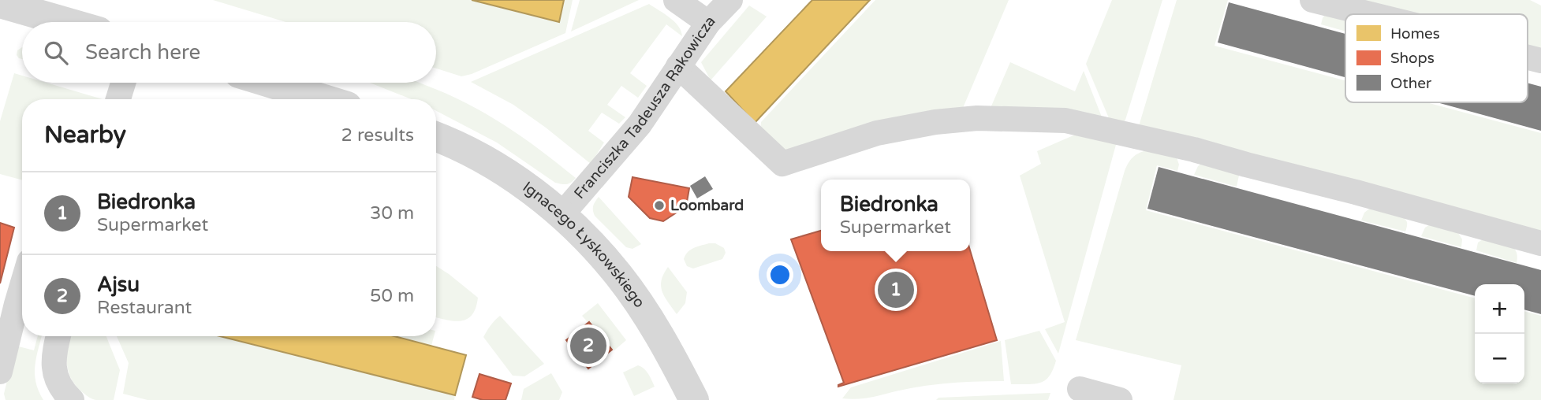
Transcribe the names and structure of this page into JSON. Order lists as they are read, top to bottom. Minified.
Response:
{"streets":{"street":["Franciszka Tadeusza Rakowicza","Ignacego Łyskowskiego"]},"crossings":[["Franciszka Tadeusza Rakowicza","Ignacego Łyskowskiego"]],"places":["Loombard"],"legend":["Homes","Shops","Other"],"page":{"search":"Search here","heading":["Nearby","2 results"],"list":[{"mark":"1","name":"Biedronka","note":"Supermarket","value":"30 m"},{"mark":"2","name":"Ajsu","note":"Restaurant","value":"50 m"}],"popup":["Biedronka","Supermarket"],"pins":["1","2"],"map_buttons":["+","−"]}}
